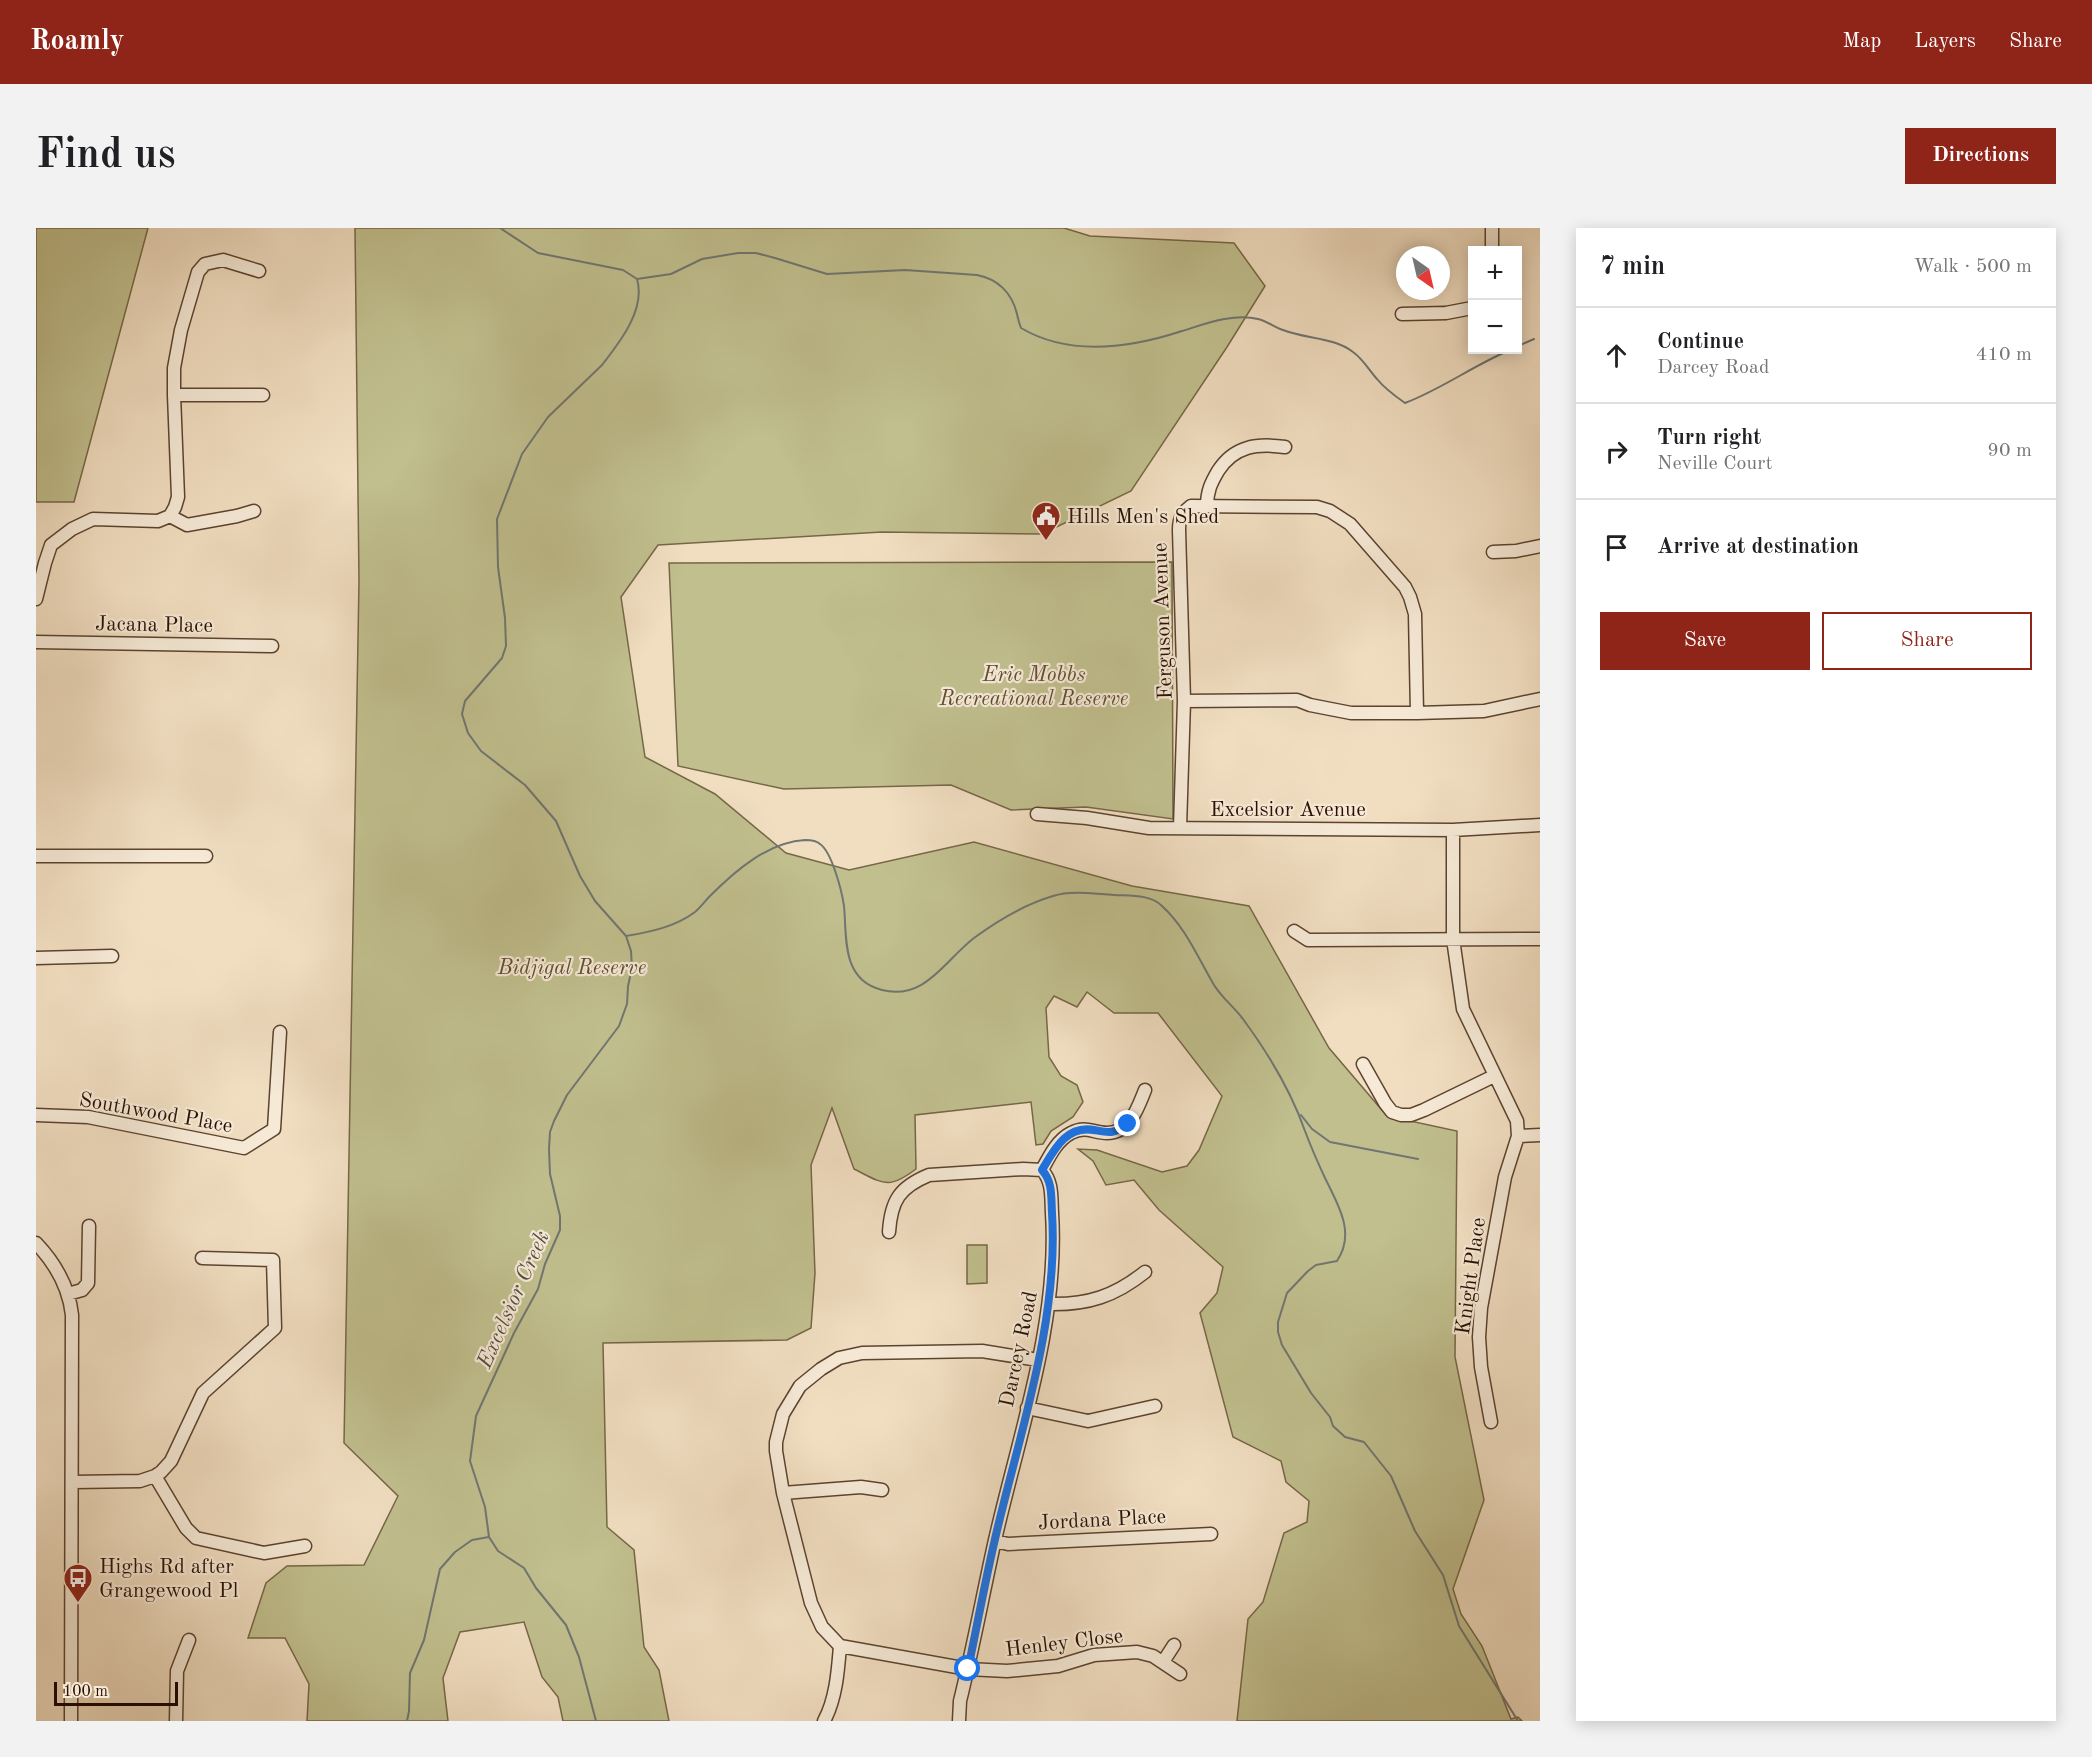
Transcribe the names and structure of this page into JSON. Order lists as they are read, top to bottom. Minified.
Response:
{"streets":{"street":["Ferguson Avenue","Jacana Place","Excelsior Avenue","Southwood Place","Knight Place","Darcey Road","Jordana Place","Henley Close"]},"crossings":[["Ferguson Avenue","Excelsior Avenue"],["Darcey Road","Jordana Place"],["Darcey Road","Henley Close"]],"water":["Excelsior Creek"],"parks":["Eric Mobbs Recreational Reserve","Bidjigal Reserve"],"places":{"public building":["Hills Men's Shed"],"bus stop":["Highs Rd after Grangewood Pl"]},"scale_bar":"100 m","north":"bottom right","page":{"header":"Roamly","nav":["Map","Layers","Share"],"buttons":["Directions",["Save","Share"]],"title":"Find us","heading":["7 min","Walk · 500 m"],"map_buttons":["+","−"],"list":[["Continue","Darcey Road","410 m"],["Turn right","Neville Court","90 m"],"Arrive at destination"],"scale":"100 m"}}
